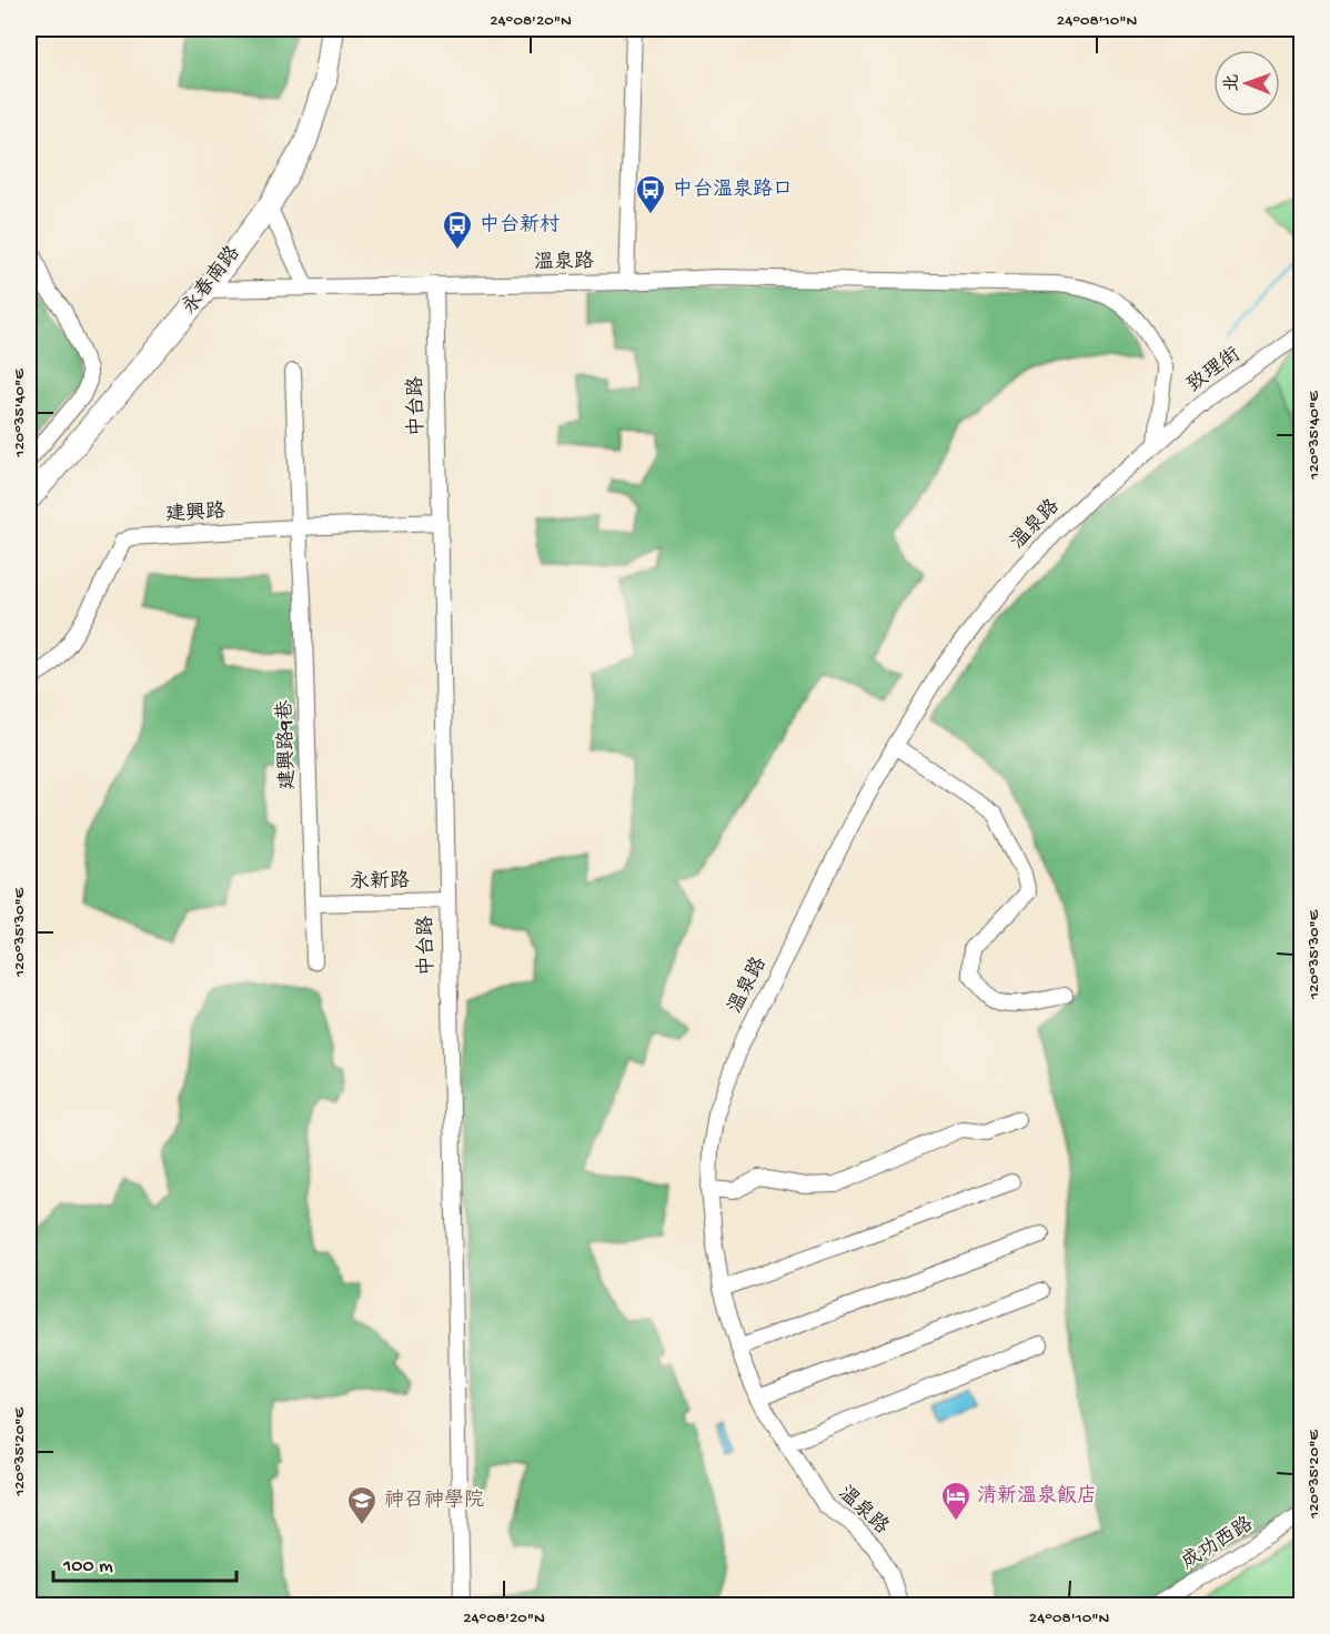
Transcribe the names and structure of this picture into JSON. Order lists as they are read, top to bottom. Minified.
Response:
{"streets":{"street":["溫泉路","永春南路","致理街","中台路","建興路","建興路9巷","永新路","成功西路"]},"crossings":[["溫泉路","永春南路"],["溫泉路","致理街"],["溫泉路","中台路"],["中台路","建興路"],["中台路","永新路"],["建興路","建興路9巷"],["建興路9巷","永新路"]],"places":{"bus stop":["中台溫泉路口","中台新村"],"hotel":["清新溫泉飯店"],"school or university":["神召神學院"]},"scale_bar":"100 m","north":"left","coordinates":["24°08'20\"N","24°08'10\"N","120°35'40\"E","120°35'30\"E","120°35'20\"E"]}
